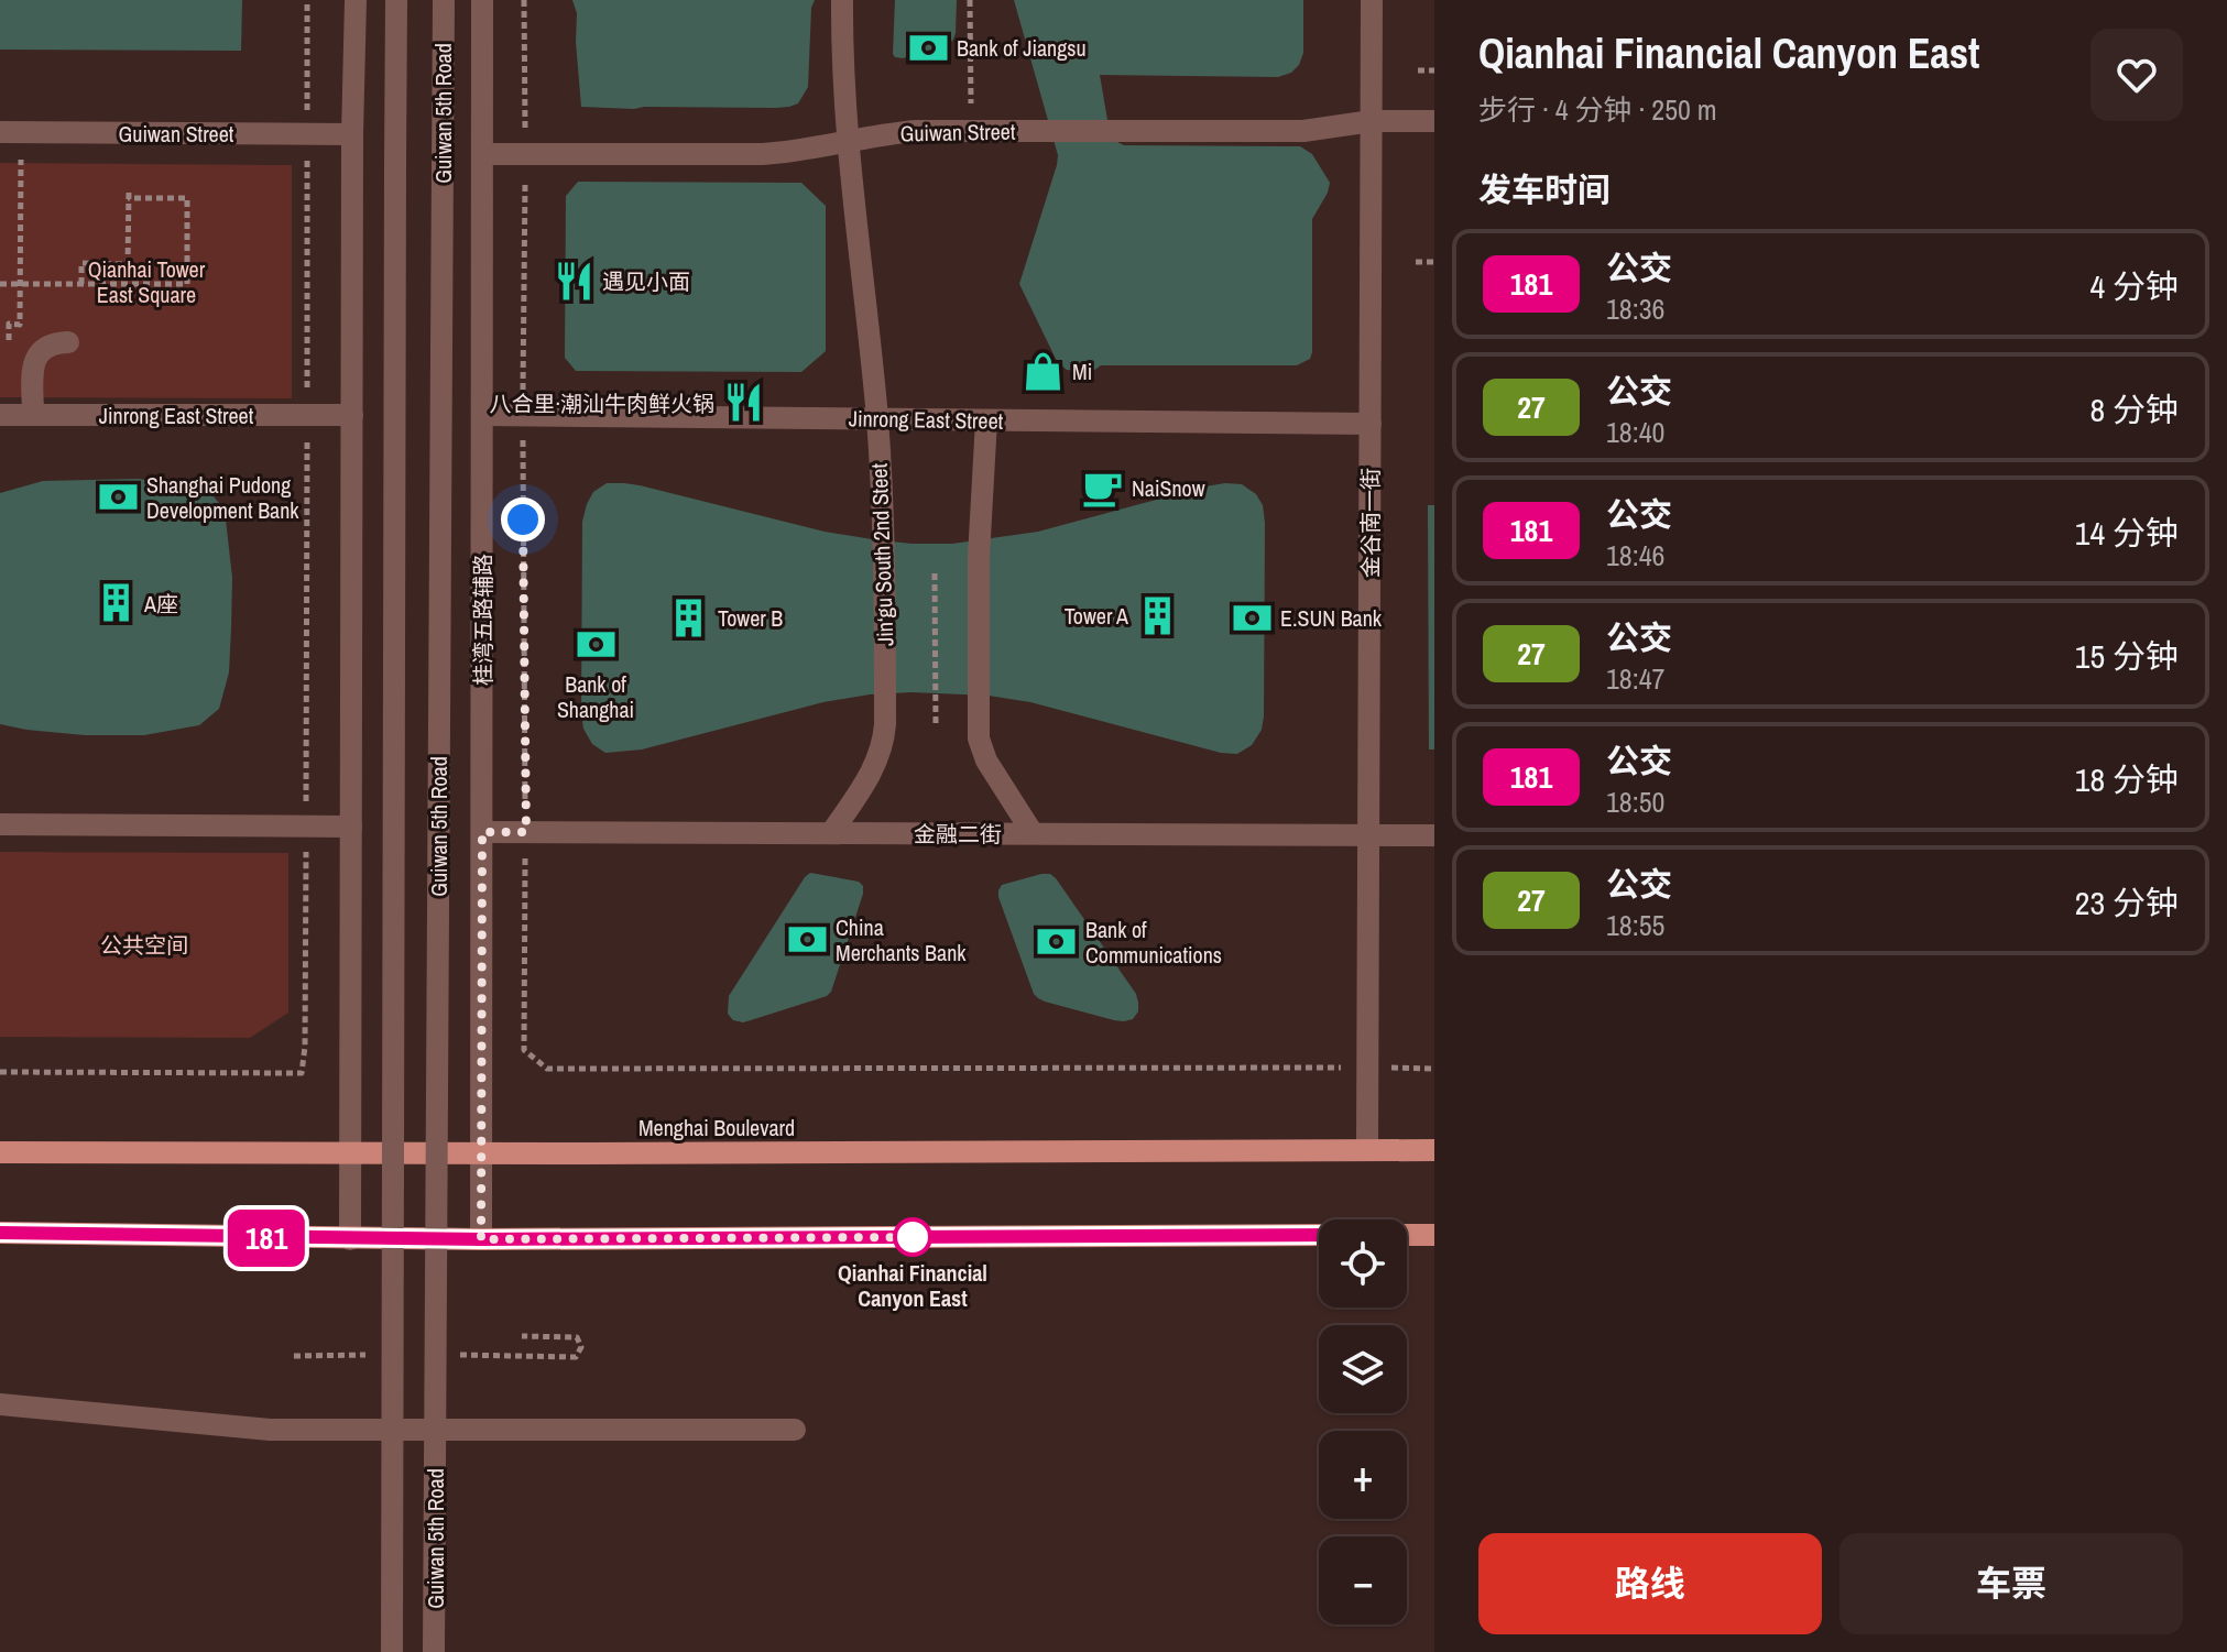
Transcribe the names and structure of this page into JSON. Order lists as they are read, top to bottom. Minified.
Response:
{"streets":{"main road":["Menghai Boulevard"],"street":["Guiwan 5th Road","Guiwan Street","Jinrong East Street","金谷南一街","Jin‘gu South 2nd Steet","桂湾五路辅路","金融二街"]},"crossings":[["Guiwan Street","金谷南一街"],["Guiwan Street","Jin‘gu South 2nd Steet"],["Guiwan Street","桂湾五路辅路"],["Jinrong East Street","金谷南一街"],["Jinrong East Street","Jin‘gu South 2nd Steet"],["Jinrong East Street","桂湾五路辅路"],["金谷南一街","金融二街"],["金谷南一街","Menghai Boulevard"],["Jin‘gu South 2nd Steet","金融二街"],["桂湾五路辅路","金融二街"],["桂湾五路辅路","Menghai Boulevard"]],"parks":["Qianhai Tower East Square","公共空间"],"places":{"bank":["Bank of Jiangsu","Shanghai Pudong Development Bank","E.SUN Bank","Bank of Shanghai","China Merchants Bank","Bank of Communications"],"restaurant":["遇见小面","八合里·潮汕牛肉鲜火锅"],"shop":["Mi"],"cafe":["NaiSnow"],"building":["A座","Tower A","Tower B"],"other":["Qianhai Financial Canyon East"]},"lines":["bus line 181"],"page":{"on_map":"181","heading":[["Qianhai Financial Canyon East","步行 · 4 分钟 · 250 m"],"发车时间"],"list":[{"mark":"181","name":"公交","note":"18:36","value":"4 分钟"},{"mark":"27","name":"公交","note":"18:40","value":"8 分钟"},{"mark":"181","name":"公交","note":"18:46","value":"14 分钟"},{"mark":"27","name":"公交","note":"18:47","value":"15 分钟"},{"mark":"181","name":"公交","note":"18:50","value":"18 分钟"},{"mark":"27","name":"公交","note":"18:55","value":"23 分钟"}],"map_buttons":["+","−"],"buttons":["路线","车票"]}}
